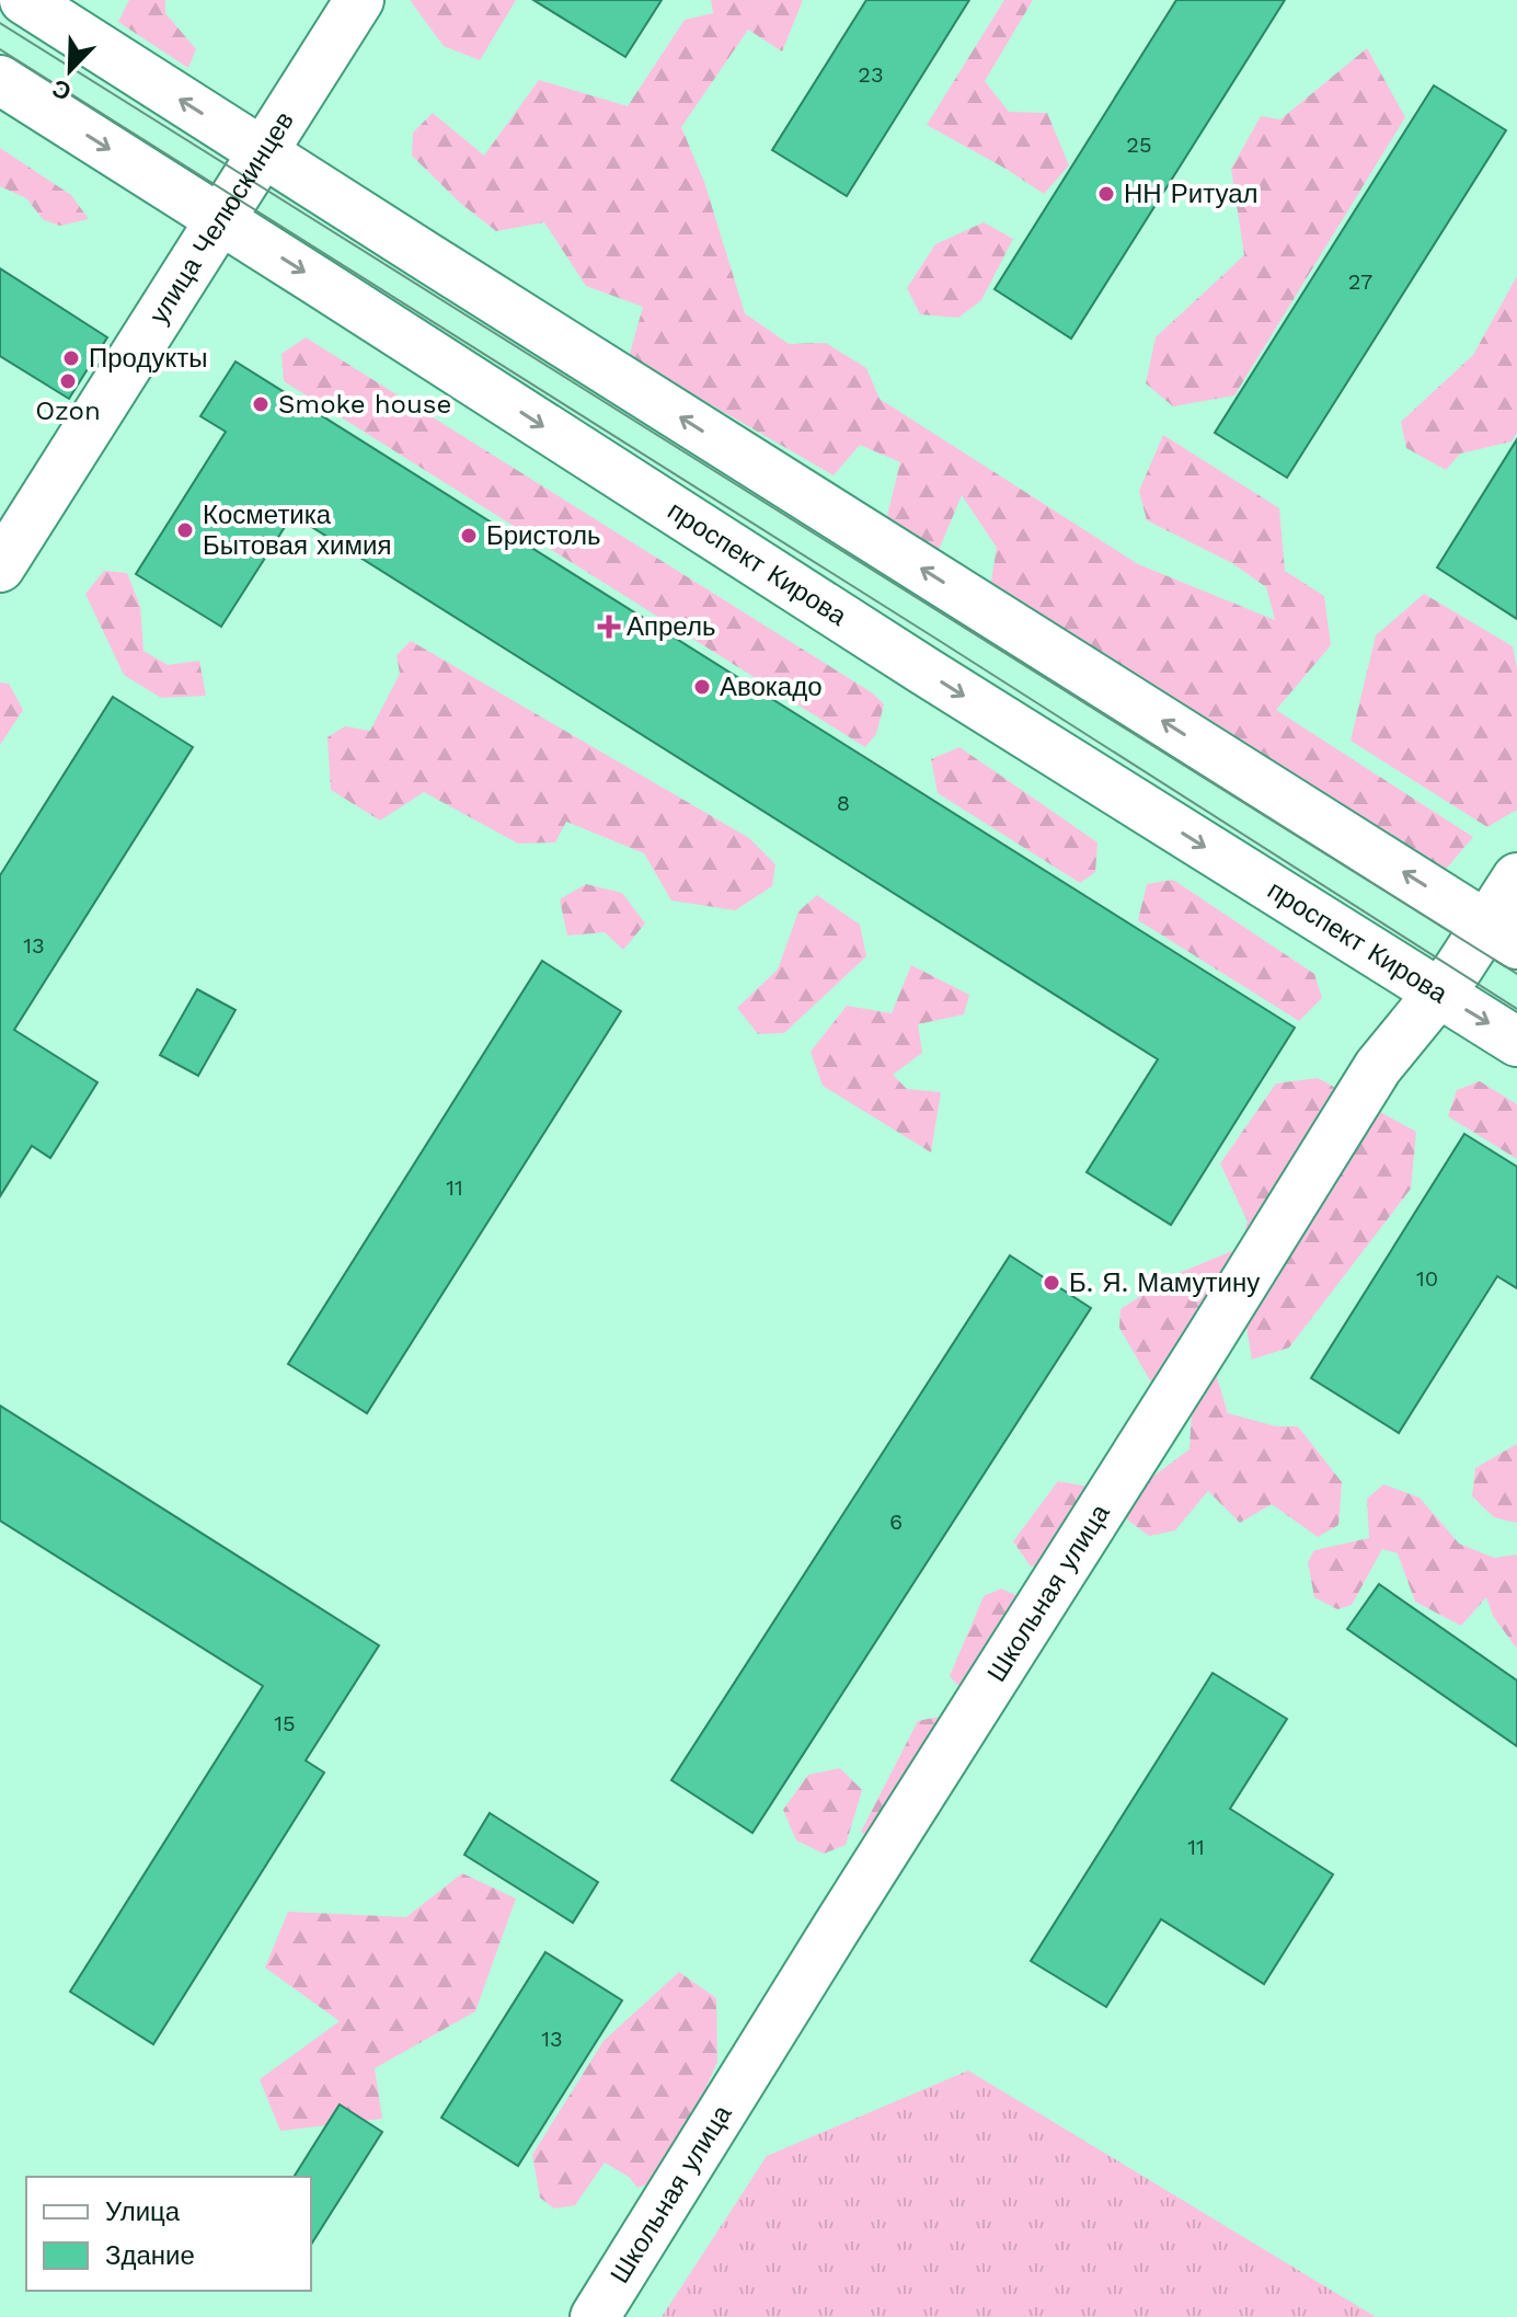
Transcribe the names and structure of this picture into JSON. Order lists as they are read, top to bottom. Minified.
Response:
{"streets":{"street":["улица Челюскинцев","проспект Кирова","Школьная улица"]},"crossings":[["улица Челюскинцев","проспект Кирова"],["проспект Кирова","Школьная улица"]],"places":{"other":["НН Ритуал","Продукты","Ozon","Smoke house","Косметика Бытовая химия","Бристоль","Авокадо","Б. Я. Мамутину"],"health":["Апрель"]},"house_numbers":["23","25","27","8","13","11","10","6","15","11","13"],"legend":["Улица","Здание"],"north":"bottom left"}
